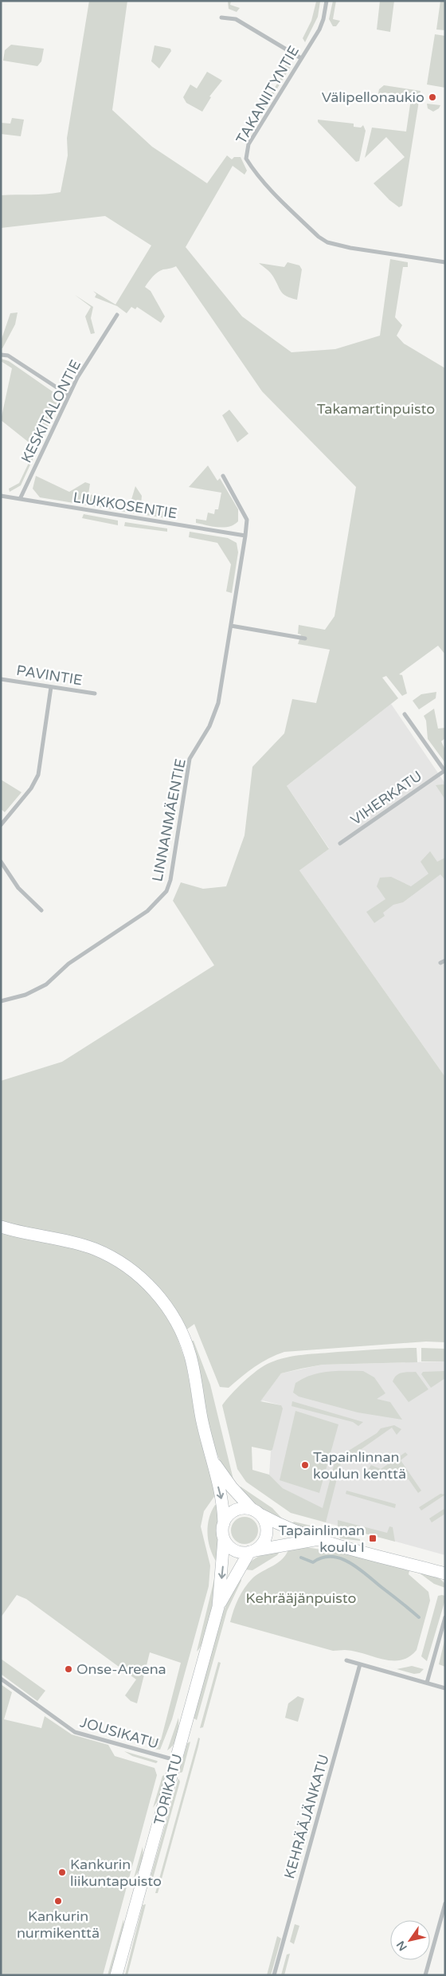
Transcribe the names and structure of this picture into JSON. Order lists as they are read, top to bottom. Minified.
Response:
{"streets":{"street":["TAKANIITYNTIE","KESKITALONTIE","LIUKKOSENTIE","PAVINTIE","VIHERKATU","LINNANMÄENTIE","JOUSIKATU","TORIKATU","KEHRÄÄJÄNKATU"]},"crossings":[["KESKITALONTIE","LIUKKOSENTIE"],["LIUKKOSENTIE","LINNANMÄENTIE"],["JOUSIKATU","TORIKATU"]],"parks":["Takamartinpuisto","Kehrääjänpuisto"],"places":{"other":["Välipellonaukio","Tapainlinnan koulun kenttä","Onse-Areena","Kankurin liikuntapuisto","Kankurin nurmikenttä"],"transit":["Tapainlinnan koulu I"]},"north":"bottom left"}
